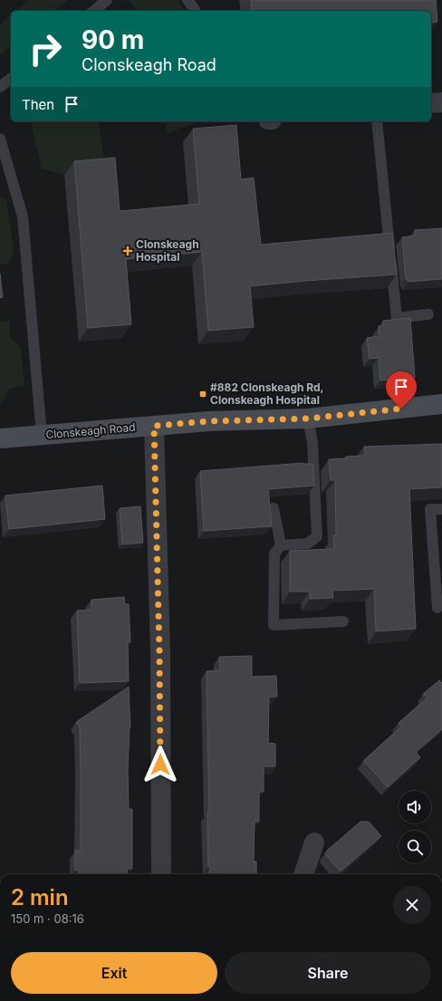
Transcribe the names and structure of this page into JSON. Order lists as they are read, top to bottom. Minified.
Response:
{"streets":{"main road":["Clonskeagh Road"]},"places":{"health":["Clonskeagh Hospital"],"transit":["#882 Clonskeagh Rd, Clonskeagh Hospital"]},"page":{"turn":["90 m","Clonskeagh Road"],"then":"Then","heading":["2 min","150 m · 08:16"],"buttons":["Exit","Share"]}}
